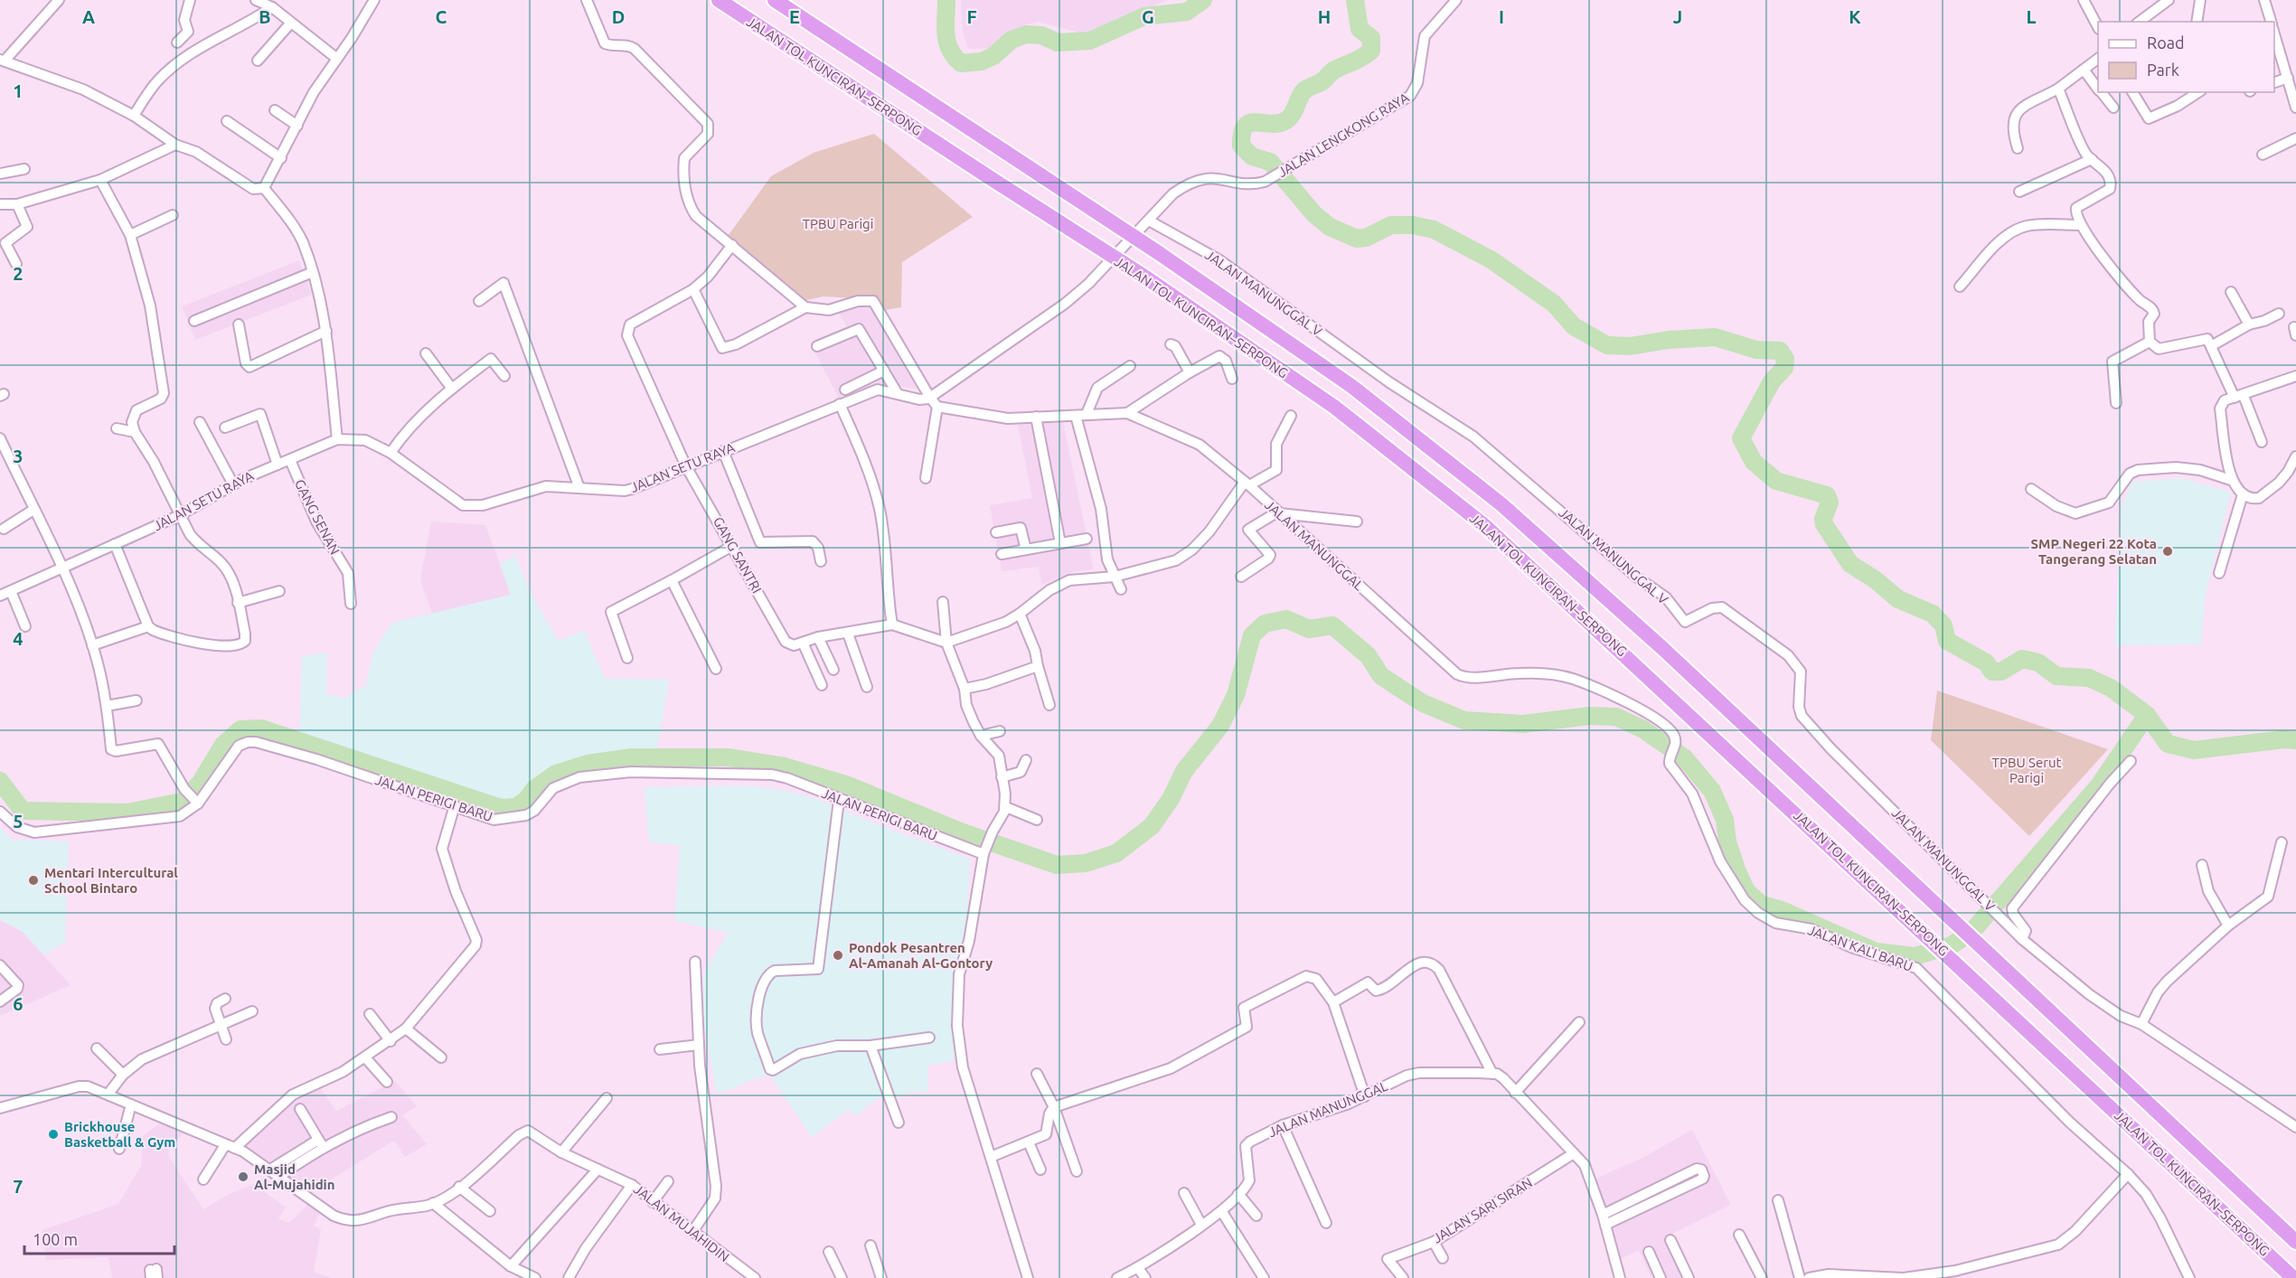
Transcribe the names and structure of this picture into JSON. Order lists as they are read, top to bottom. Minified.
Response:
{"streets":{"highway":["JALAN TOL KUNCIRAN–SERPONG"],"street":["JALAN LENGKONG RAYA","JALAN MANUNGGAL V","JALAN SETU RAYA","GANG SENAN","JALAN MANUNGGAL","GANG SANTRI","JALAN PERIGI BARU","JALAN KALI BARU","JALAN SARI SIRAN","JALAN MUJAHIDIN"]},"crossings":[["JALAN LENGKONG RAYA","JALAN MANUNGGAL V"],["JALAN SETU RAYA","GANG SENAN"],["JALAN SETU RAYA","GANG SANTRI"],["JALAN MANUNGGAL","JALAN KALI BARU"]],"parks":["TPBU Parigi","TPBU Serut Parigi"],"places":["SMP Negeri 22 Kota Tangerang Selatan","Mentari Intercultural School Bintaro","Pondok Pesantren Al-Amanah Al-Gontory","Brickhouse Basketball & Gym","Masjid Al-Mujahidin"],"legend":["Road","Park"],"scale_bar":"100 m","grid":{"columns":["A","B","C","D","E","F","G","H","I","J","K","L"],"rows":["1","2","3","4","5","6","7"]}}
